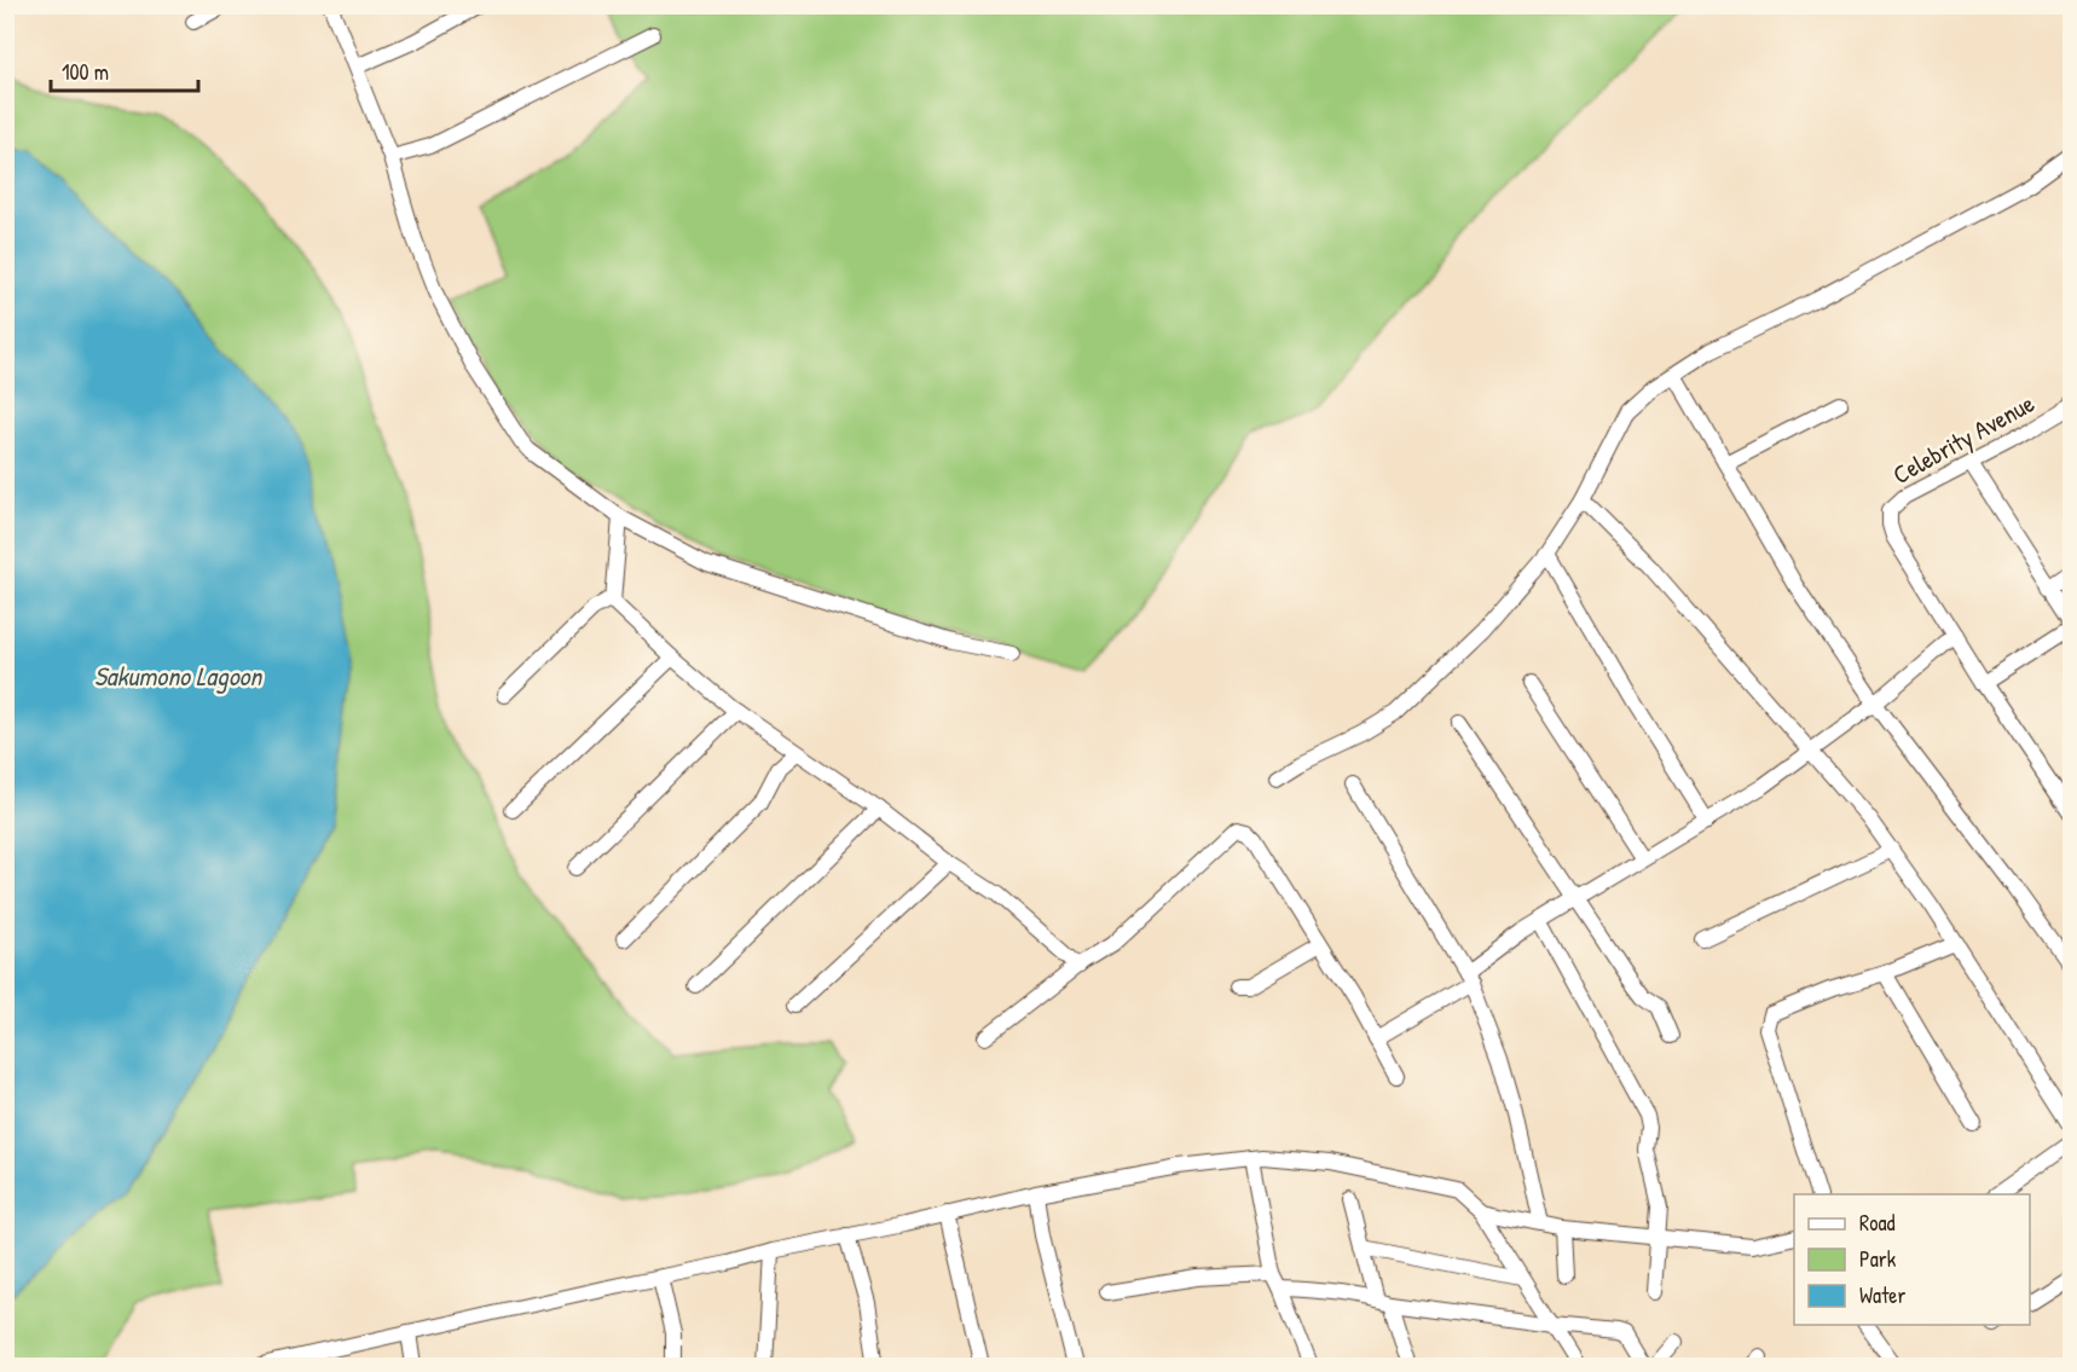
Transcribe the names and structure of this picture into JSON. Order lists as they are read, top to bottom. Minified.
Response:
{"streets":{"street":["Celebrity Avenue"]},"water":["Sakumono Lagoon"],"legend":["Road","Park","Water"],"scale_bar":"100 m"}
